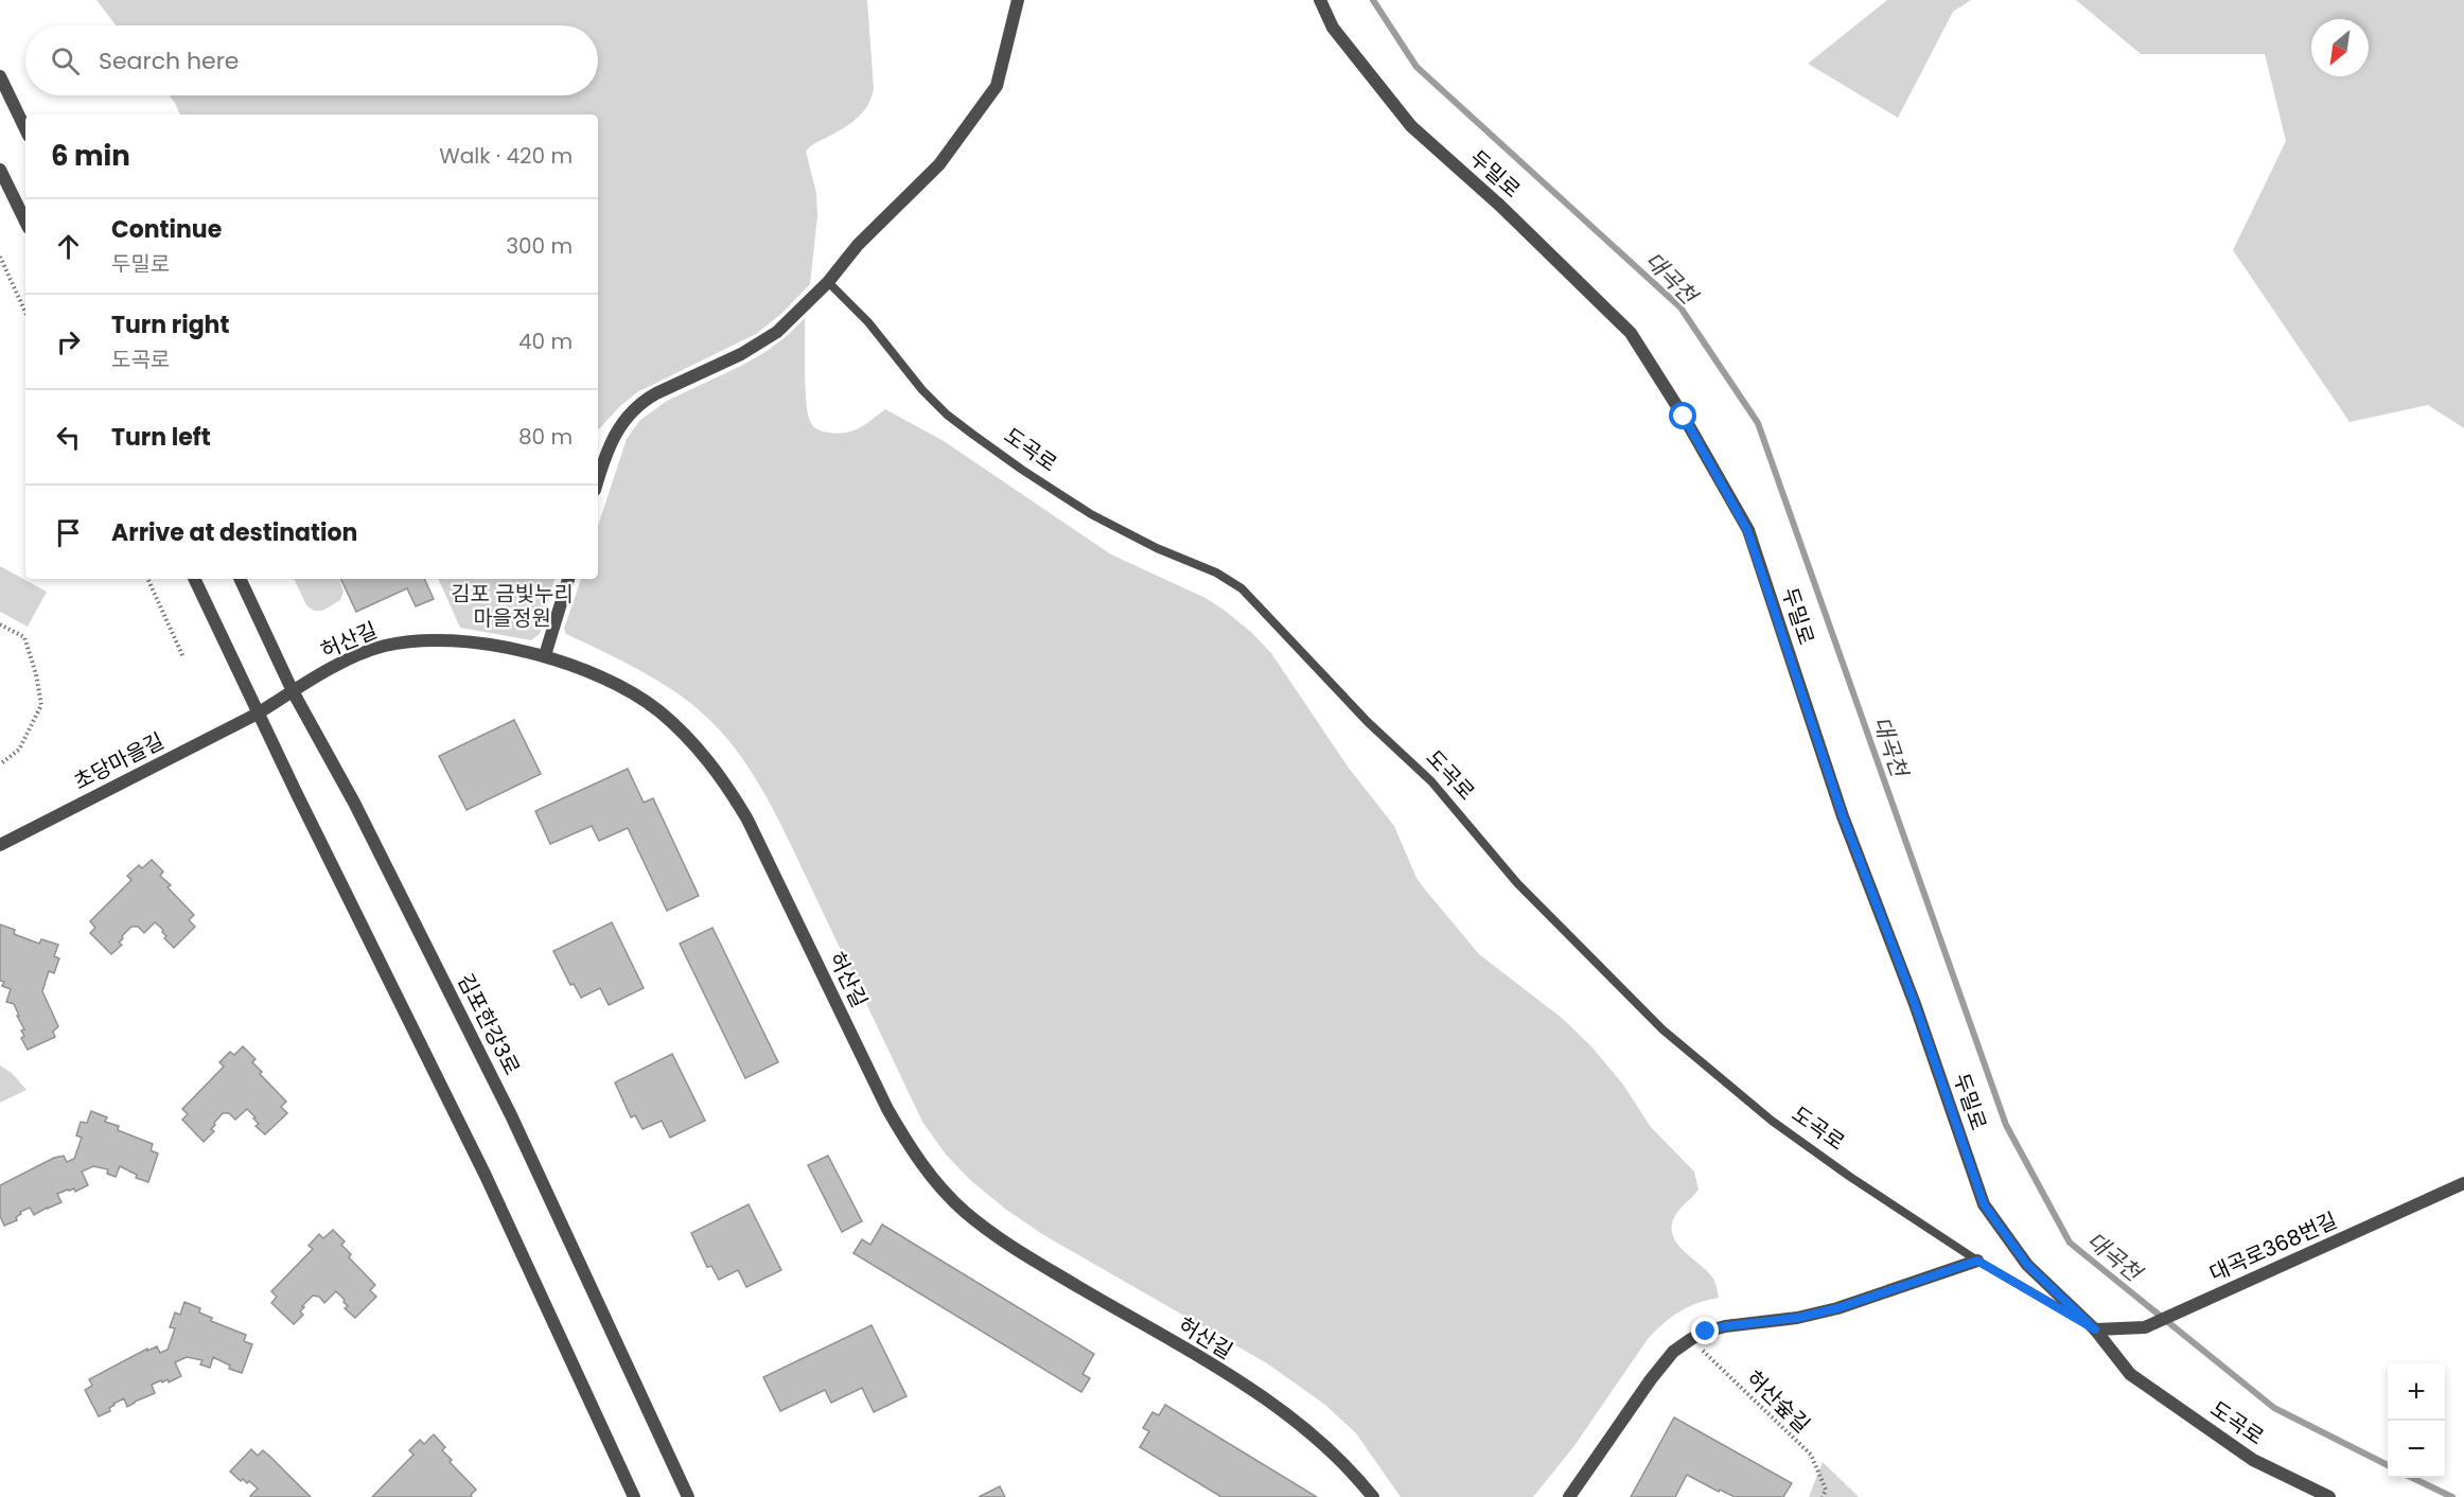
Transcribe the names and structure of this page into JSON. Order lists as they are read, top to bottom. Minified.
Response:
{"streets":{"street":["두밀로","도곡로","허산길","초당마을길","김포한강3로","대곡로368번길"],"path":["허산숲길"]},"crossings":[["두밀로","도곡로"],["두밀로","대곡로368번길"],["도곡로","대곡로368번길"],["허산길","초당마을길"],["허산길","김포한강3로"]],"water":["대곡천"],"parks":["김포 금빛누리 마을정원"],"north":"bottom left","page":{"search":"Search here","heading":["6 min","Walk · 420 m"],"list":[["Continue","두밀로","300 m"],["Turn right","도곡로","40 m"],["Turn left","80 m"],"Arrive at destination"],"map_buttons":["+","−"]}}
